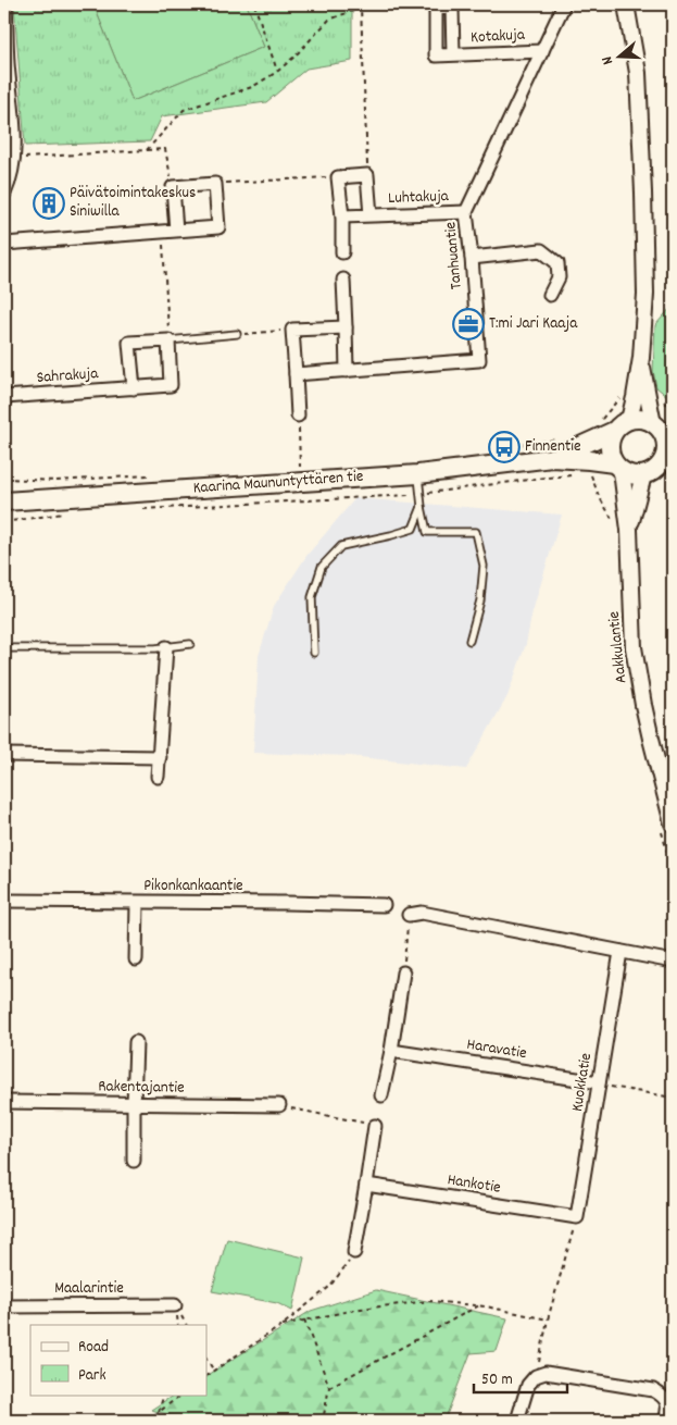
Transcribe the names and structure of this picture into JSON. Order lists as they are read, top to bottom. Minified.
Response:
{"streets":{"main road":["Kaarina Maununtyttären tie"],"street":["Kotakuja","Luhtakuja","Tanhuantie","Sahrakuja","Aakkulantie","Pikonkankaantie","Haravatie","Kuokkatie","Rakentajantie","Hankotie","Maalarintie"]},"crossings":[["Kotakuja","Tanhuantie"],["Luhtakuja","Tanhuantie"],["Kaarina Maununtyttären tie","Aakkulantie"],["Haravatie","Kuokkatie"],["Kuokkatie","Hankotie"]],"places":{"building":["Päivätoimintakeskus Siniwilla"],"office":["T:mi Jari Kaaja"],"bus stop":["Finnentie"]},"legend":["Road","Park"],"scale_bar":"50 m","north":"left"}
